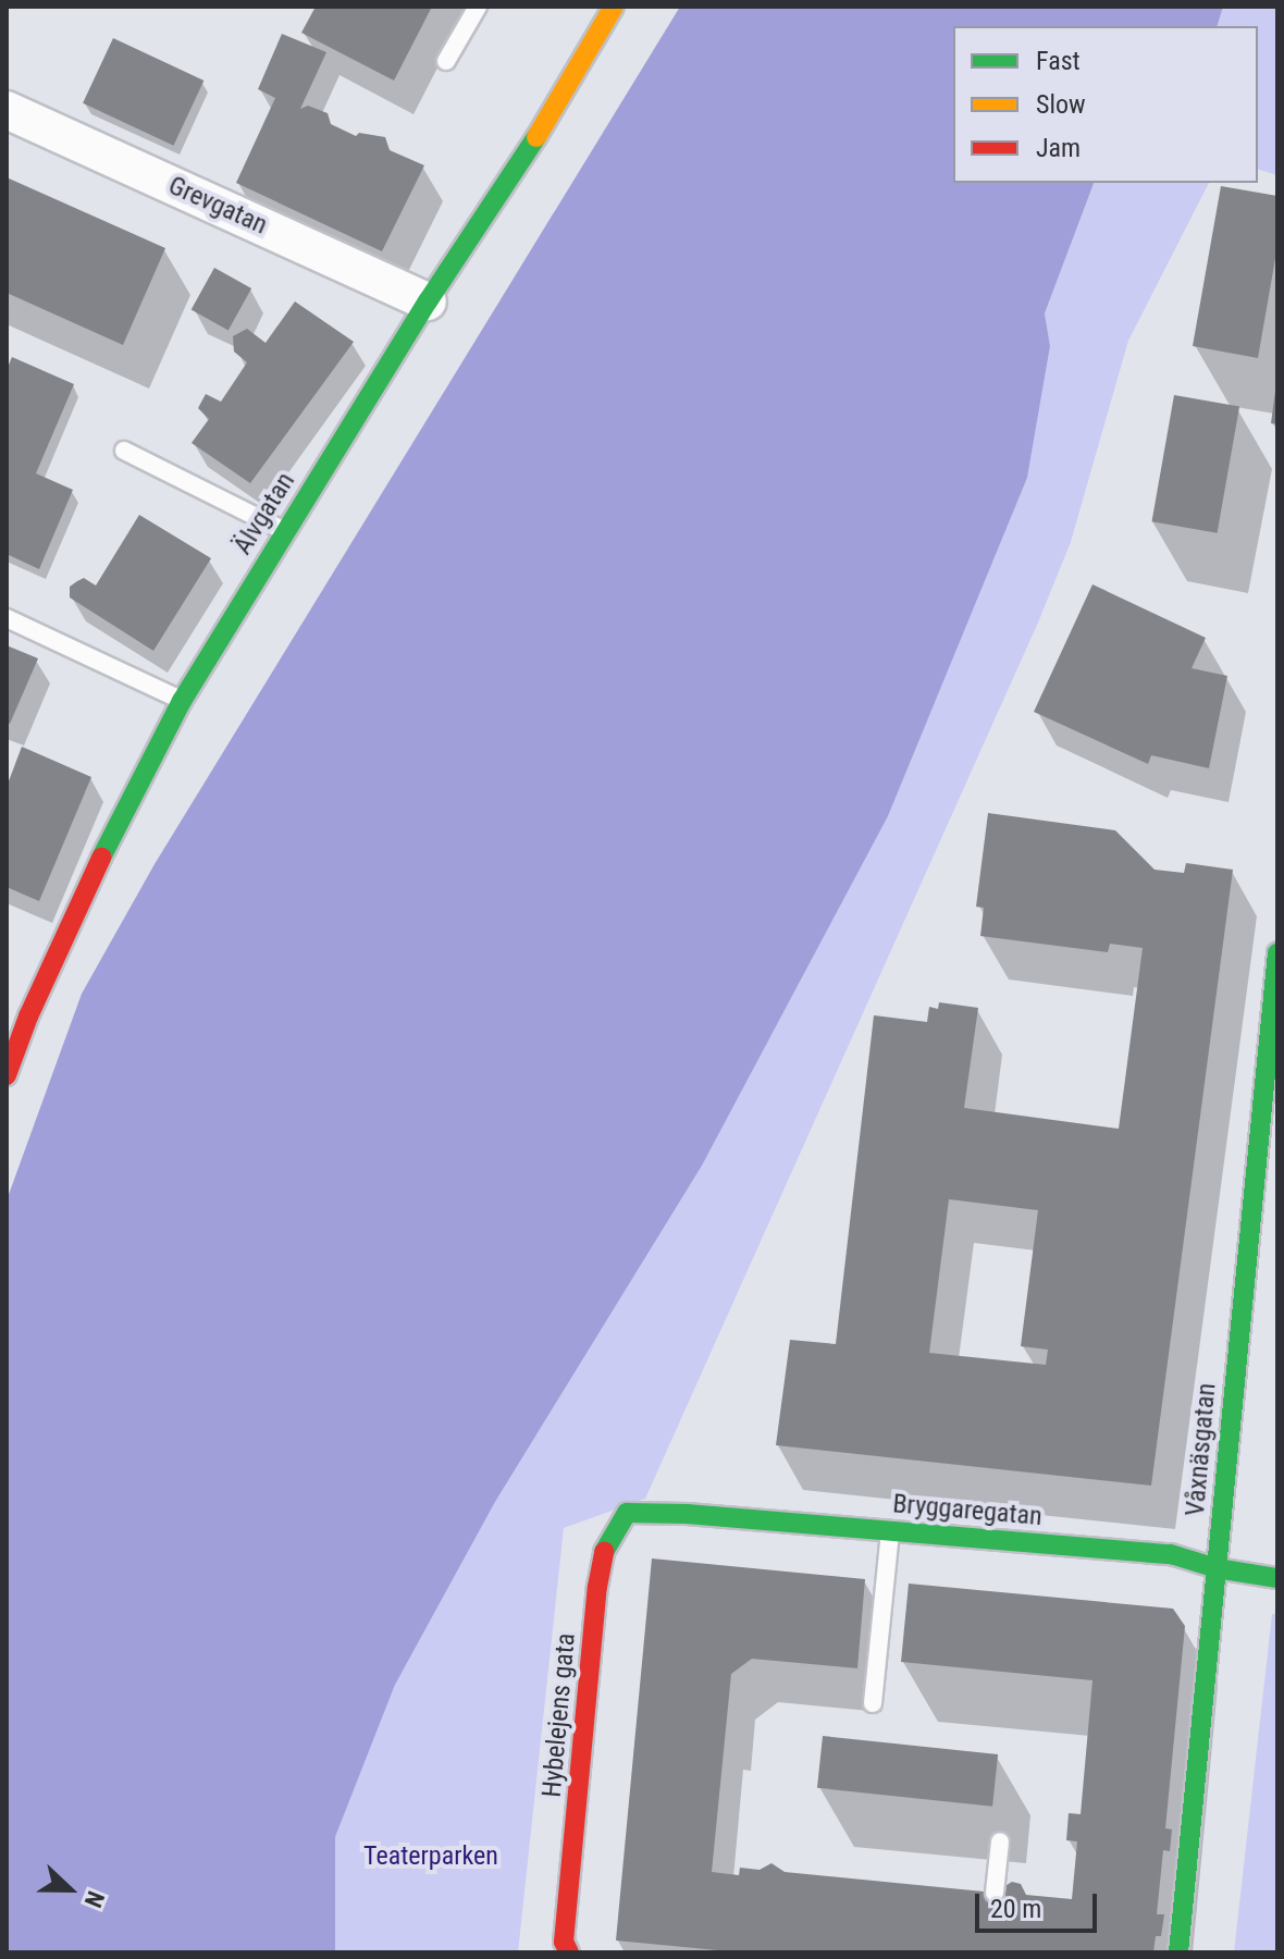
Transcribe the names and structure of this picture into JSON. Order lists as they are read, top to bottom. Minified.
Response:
{"streets":{"street":["Grevgatan","Älvgatan","Våxnäsgatan","Bryggaregatan","Hybelejens gata"]},"crossings":[["Grevgatan","Älvgatan"],["Våxnäsgatan","Bryggaregatan"],["Bryggaregatan","Hybelejens gata"]],"parks":["Teaterparken"],"legend":["Fast","Slow","Jam"],"scale_bar":"20 m","north":"right"}
